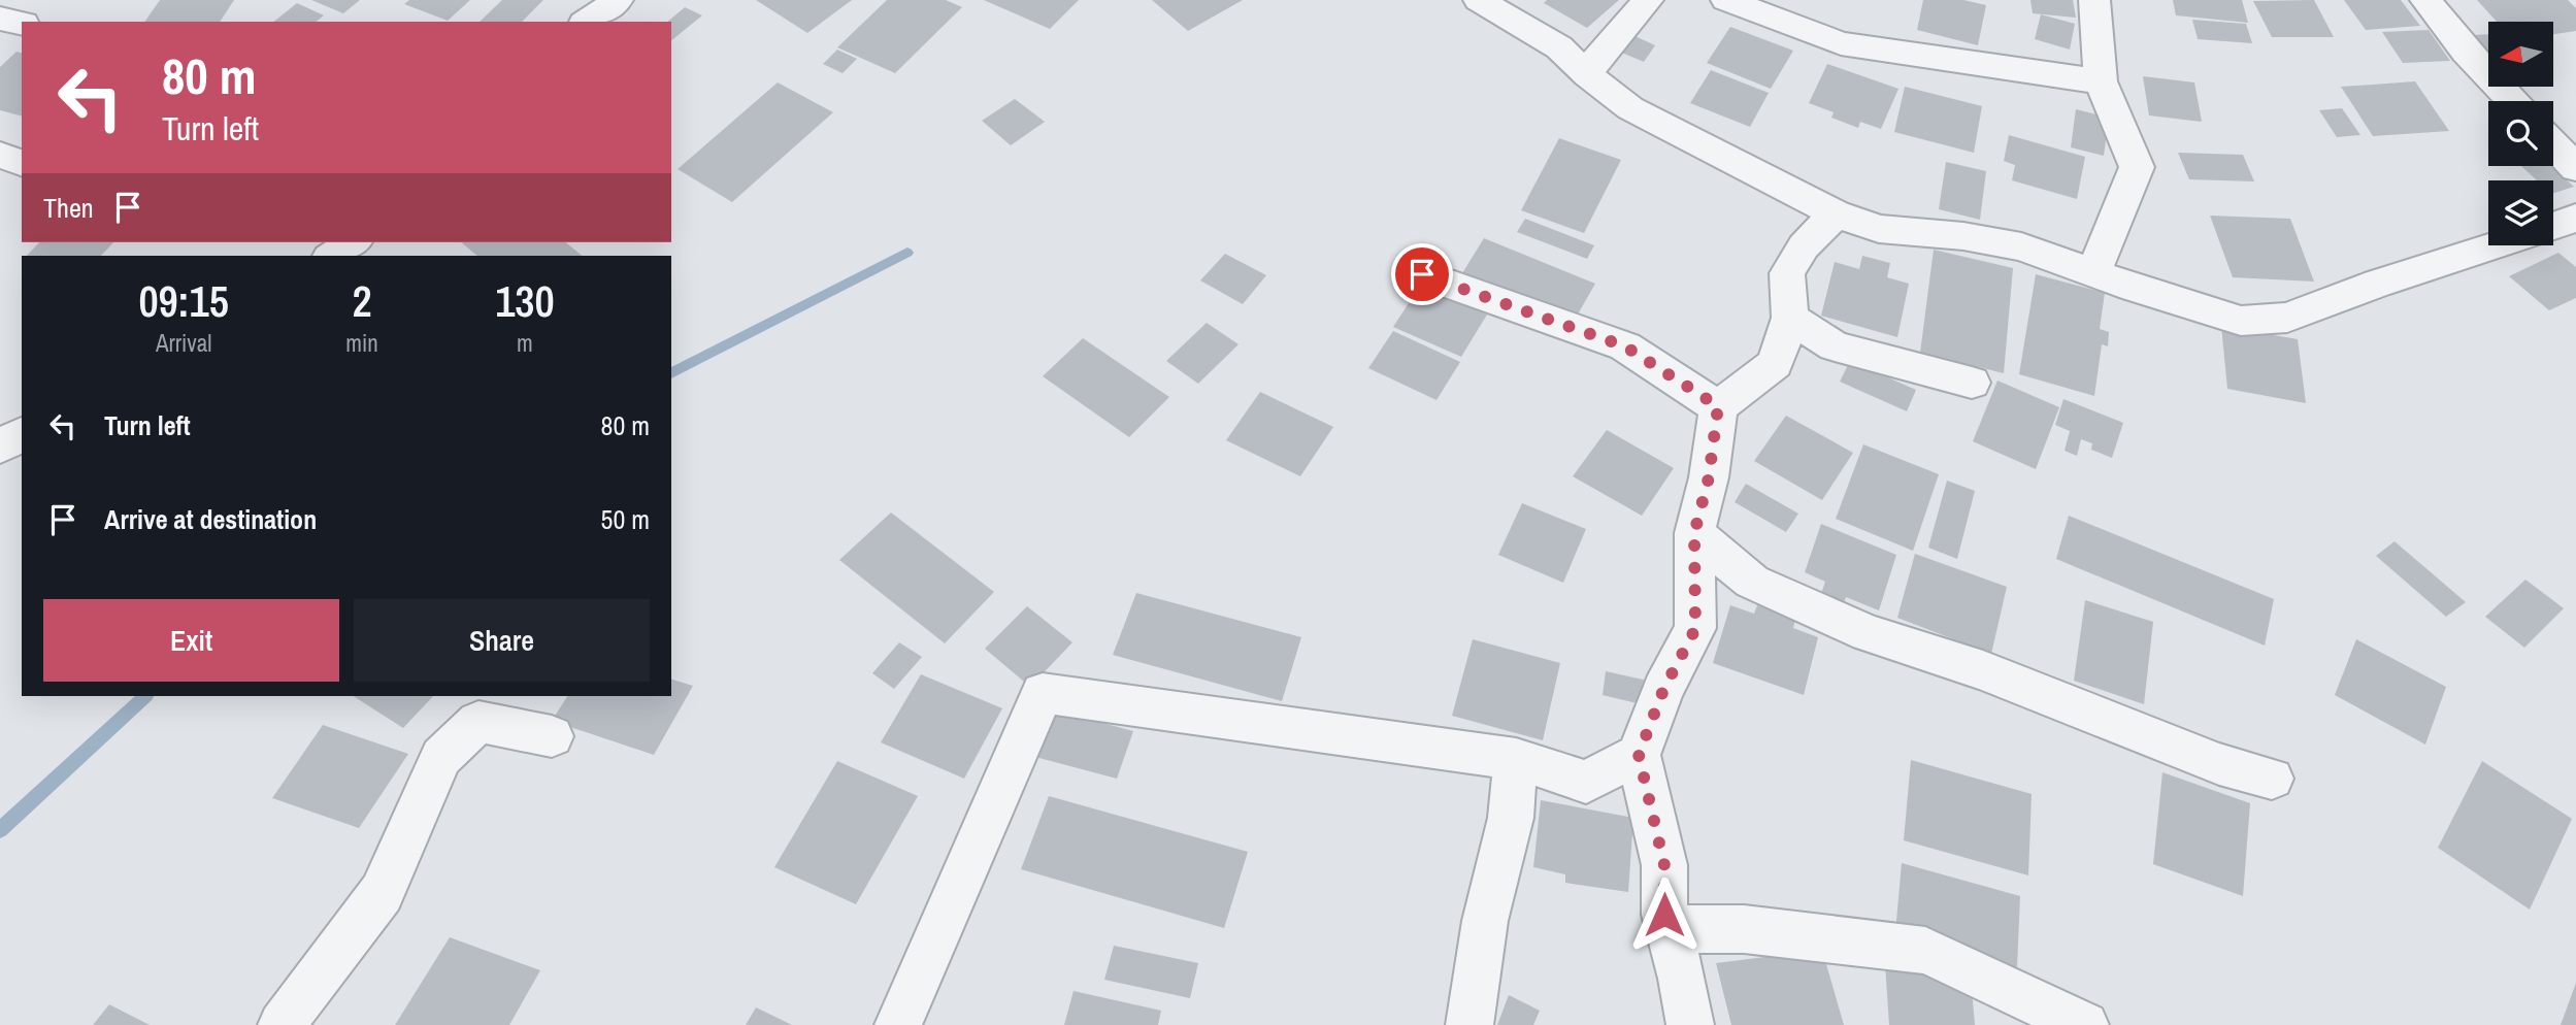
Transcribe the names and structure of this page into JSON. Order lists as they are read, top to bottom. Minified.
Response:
{"north":"left","page":{"turn":["80 m","Turn left"],"then":"Then","eta":["09:15","Arrival","2","min","130","m"],"list":[{"name":"Turn left","value":"80 m"},{"name":"Arrive at destination","value":"50 m"}],"buttons":["Exit","Share"]}}
